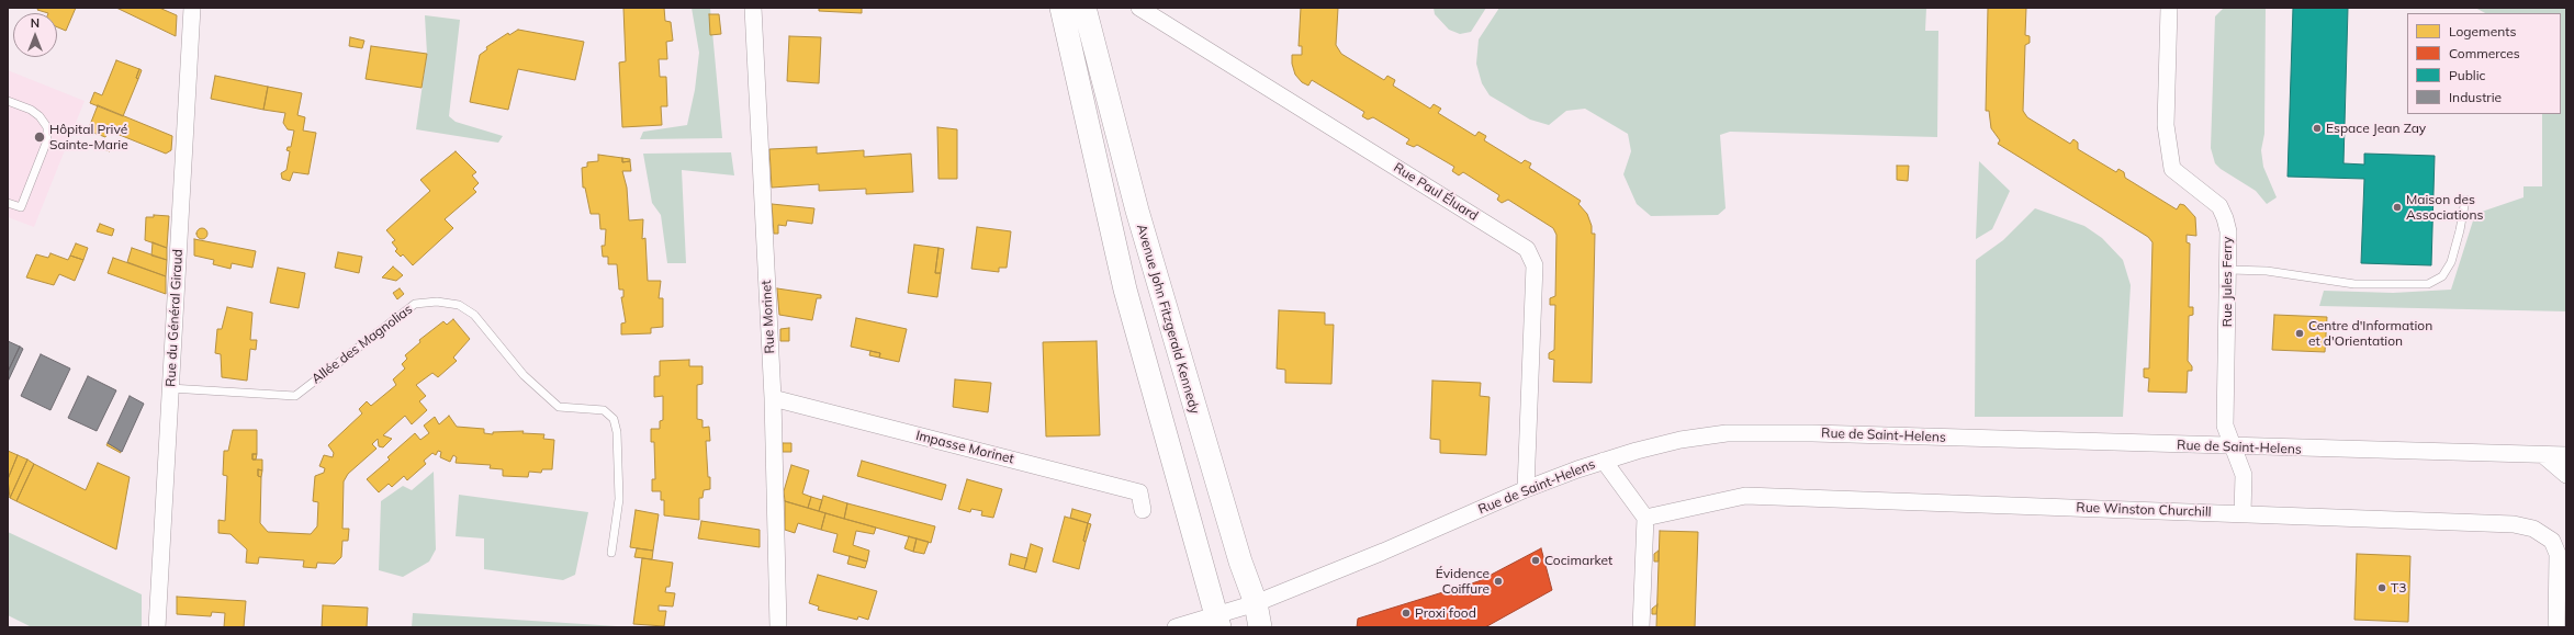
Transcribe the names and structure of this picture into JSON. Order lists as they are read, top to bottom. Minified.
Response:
{"streets":{"main road":["Avenue John Fitzgerald Kennedy"],"street":["Rue Paul Éluard","Rue Jules Ferry","Rue Morinet","Rue du Général Giraud","Rue de Saint-Helens","Impasse Morinet","Rue Winston Churchill"],"lane":["Allée des Magnolias"]},"crossings":[["Rue Paul Éluard","Rue de Saint-Helens"],["Rue Jules Ferry","Rue de Saint-Helens"],["Rue Jules Ferry","Rue Winston Churchill"],["Rue Morinet","Impasse Morinet"],["Rue du Général Giraud","Allée des Magnolias"],["Avenue John Fitzgerald Kennedy","Rue de Saint-Helens"]],"places":["Espace Jean Zay","Hôpital Privé Sainte-Marie","Maison des Associations","Centre d'Information et d'Orientation","Cocimarket","Évidence Coiffure","T3","Proxi food"],"legend":["Logements","Commerces","Public","Industrie"],"north":"top"}
